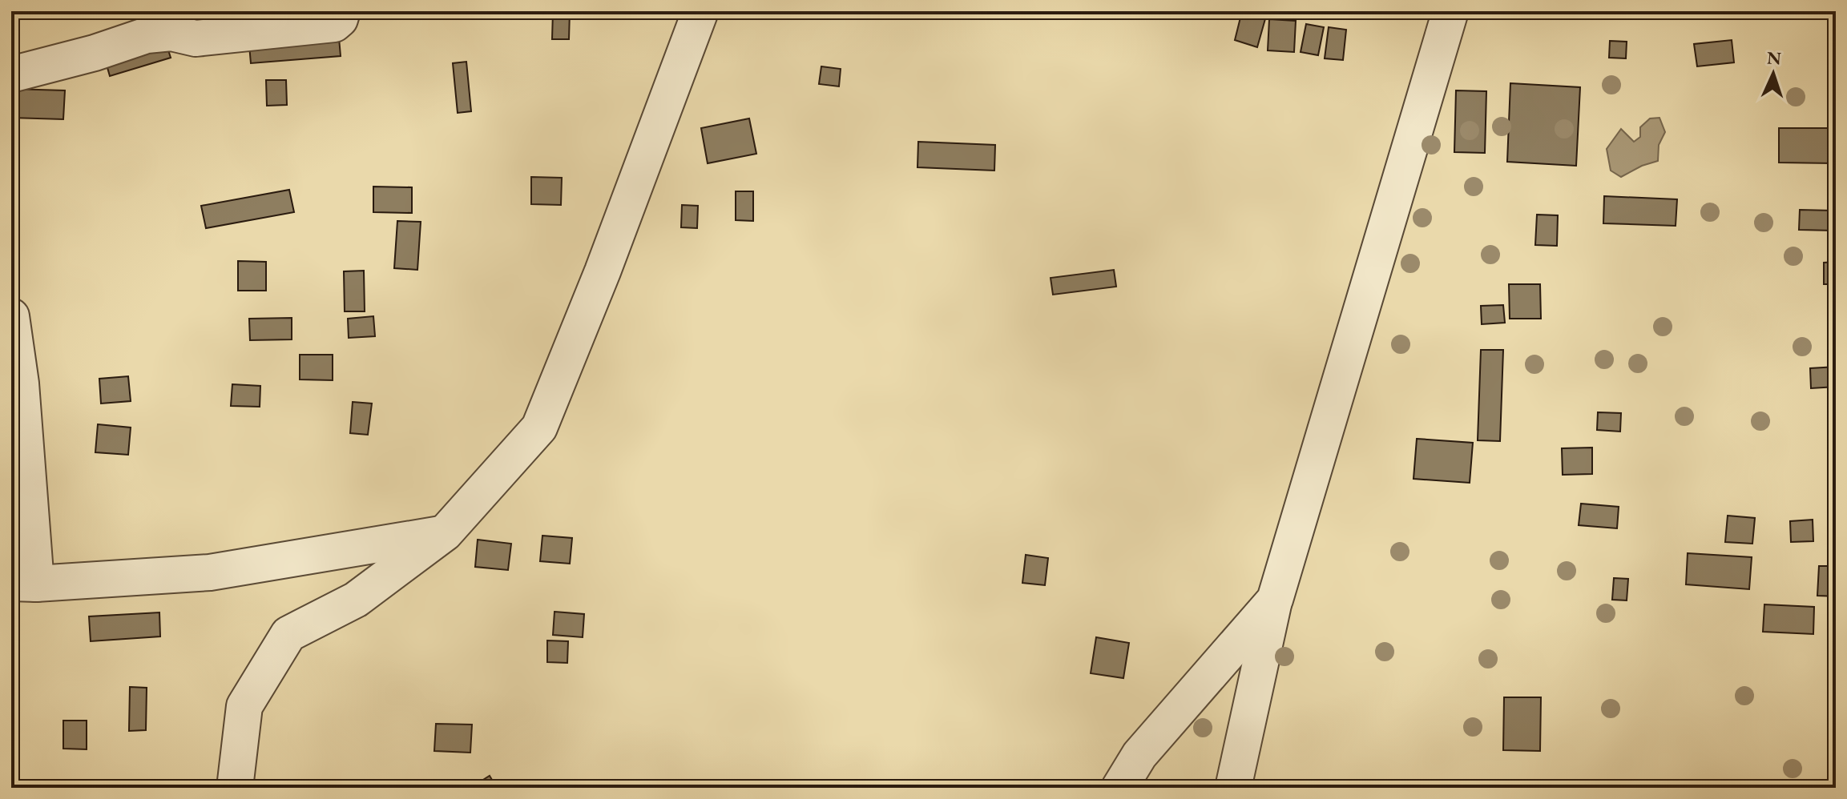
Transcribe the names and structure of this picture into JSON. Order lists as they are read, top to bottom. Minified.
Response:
{"north":"top"}
